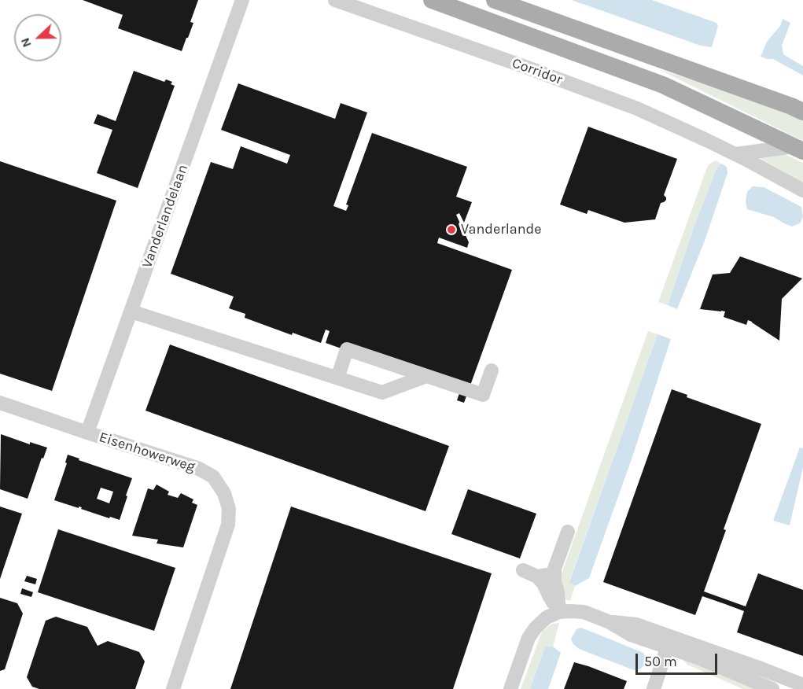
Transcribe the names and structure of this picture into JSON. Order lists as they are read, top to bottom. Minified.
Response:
{"streets":{"street":["Corridor","Vanderlandelaan","Eisenhowerweg"]},"crossings":[["Vanderlandelaan","Eisenhowerweg"]],"places":["Vanderlande"],"scale_bar":"50 m","north":"left"}
